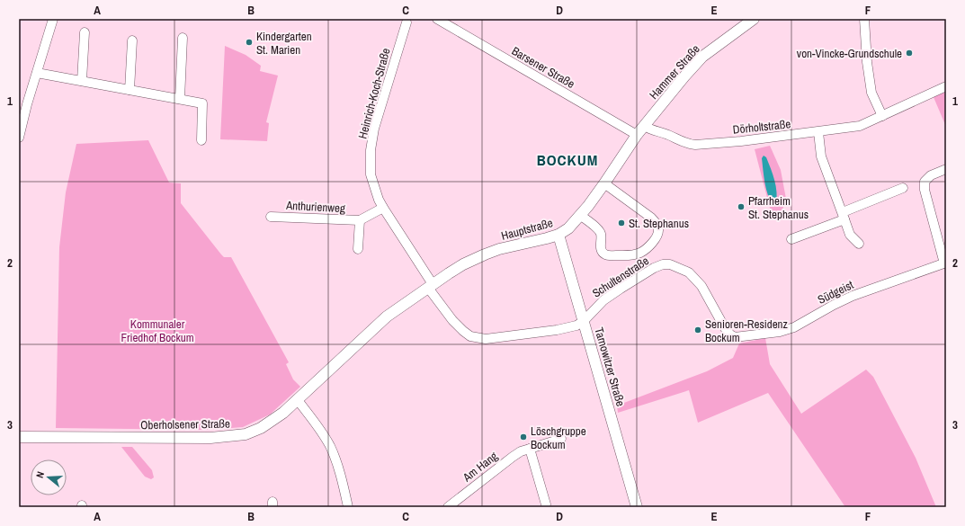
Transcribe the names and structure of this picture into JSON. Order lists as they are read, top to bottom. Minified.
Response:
{"streets":{"main road":["Hammer Straße","Hauptstraße","Tarnowitzer Straße","Oberholsener Straße"],"street":["Barsener Straße","Heinrich-Koch-Straße","Dörholtstraße","Anthurienweg","Schultenstraße","Südgeist","Am Hang"]},"crossings":[["Barsener Straße","Hammer Straße"],["Barsener Straße","Hauptstraße"],["Hammer Straße","Dörholtstraße"],["Hammer Straße","Hauptstraße"],["Heinrich-Koch-Straße","Anthurienweg"],["Heinrich-Koch-Straße","Hauptstraße"],["Heinrich-Koch-Straße","Schultenstraße"],["Heinrich-Koch-Straße","Oberholsener Straße"],["Hauptstraße","Schultenstraße"],["Hauptstraße","Tarnowitzer Straße"],["Hauptstraße","Oberholsener Straße"],["Schultenstraße","Südgeist"],["Schultenstraße","Tarnowitzer Straße"],["Schultenstraße","Oberholsener Straße"]],"districts":["BOCKUM"],"parks":["Kommunaler Friedhof Bockum"],"places":["Kindergarten St. Marien","von-Vincke-Grundschule","Pfarrheim St. Stephanus","St. Stephanus","Senioren-Residenz Bockum","Löschgruppe Bockum"],"north":"left","grid":{"columns":["A","B","C","D","E","F"],"rows":["1","2","3"]}}
